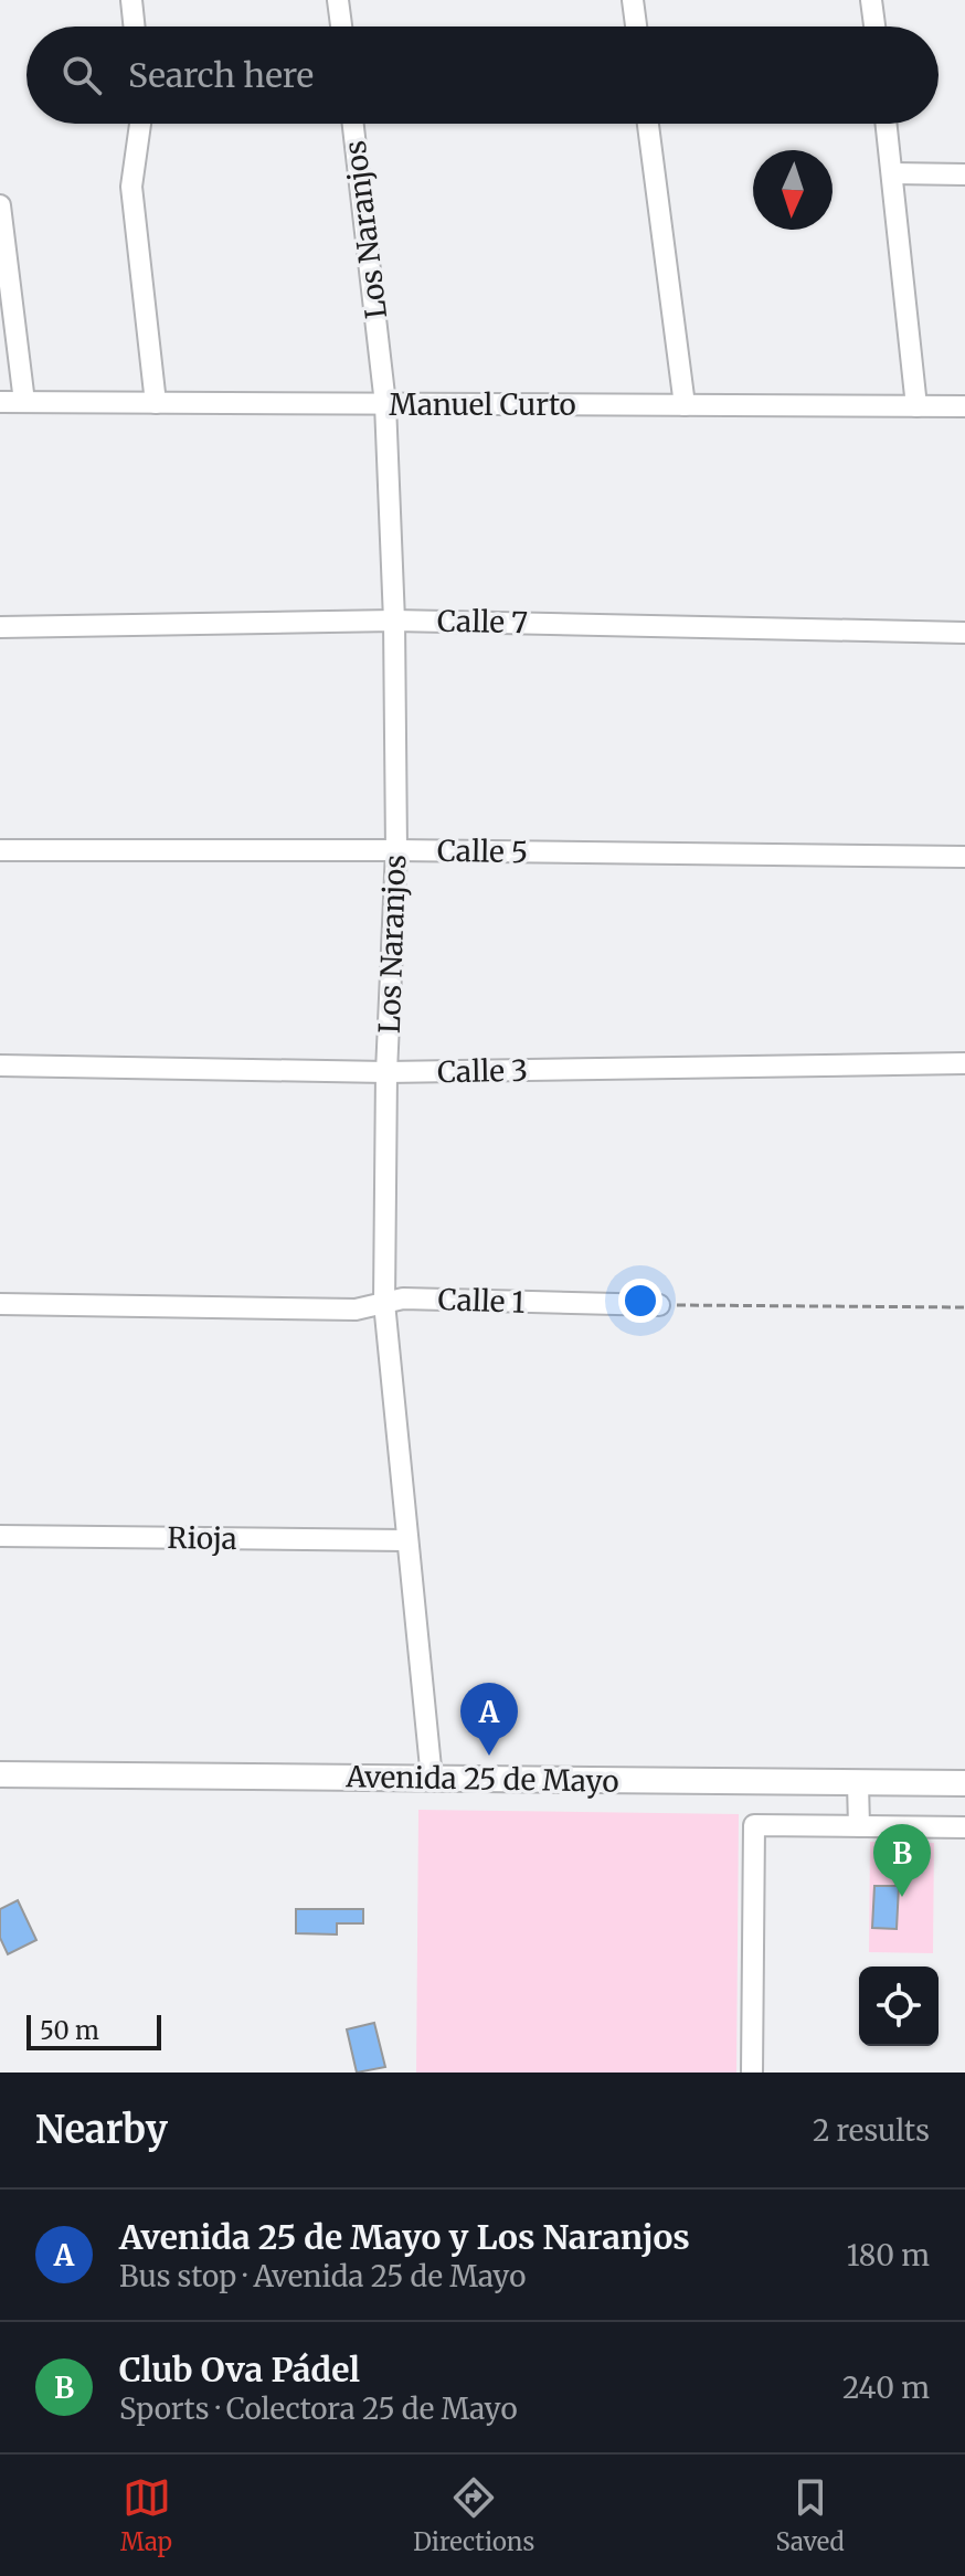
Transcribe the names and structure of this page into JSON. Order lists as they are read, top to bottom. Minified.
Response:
{"streets":{"main road":["Avenida 25 de Mayo"],"street":["Los Naranjos","Manuel Curto","Calle 7","Calle 5","Calle 3","Calle 1","Rioja"]},"crossings":[["Los Naranjos","Manuel Curto"],["Los Naranjos","Calle 7"],["Los Naranjos","Calle 5"],["Los Naranjos","Calle 3"],["Los Naranjos","Calle 1"],["Los Naranjos","Rioja"],["Los Naranjos","Avenida 25 de Mayo"]],"scale_bar":"50 m","north":"bottom","page":{"search":"Search here","pins":["A","B"],"scale":"50 m","heading":["Nearby","2 results"],"list":[{"mark":"A","name":"Avenida 25 de Mayo y Los Naranjos","note":"Bus stop · Avenida 25 de Mayo","value":"180 m"},{"mark":"B","name":"Club Ova Pádel","note":"Sports · Colectora 25 de Mayo","value":"240 m"}],"nav":["Map","Directions","Saved"]}}
